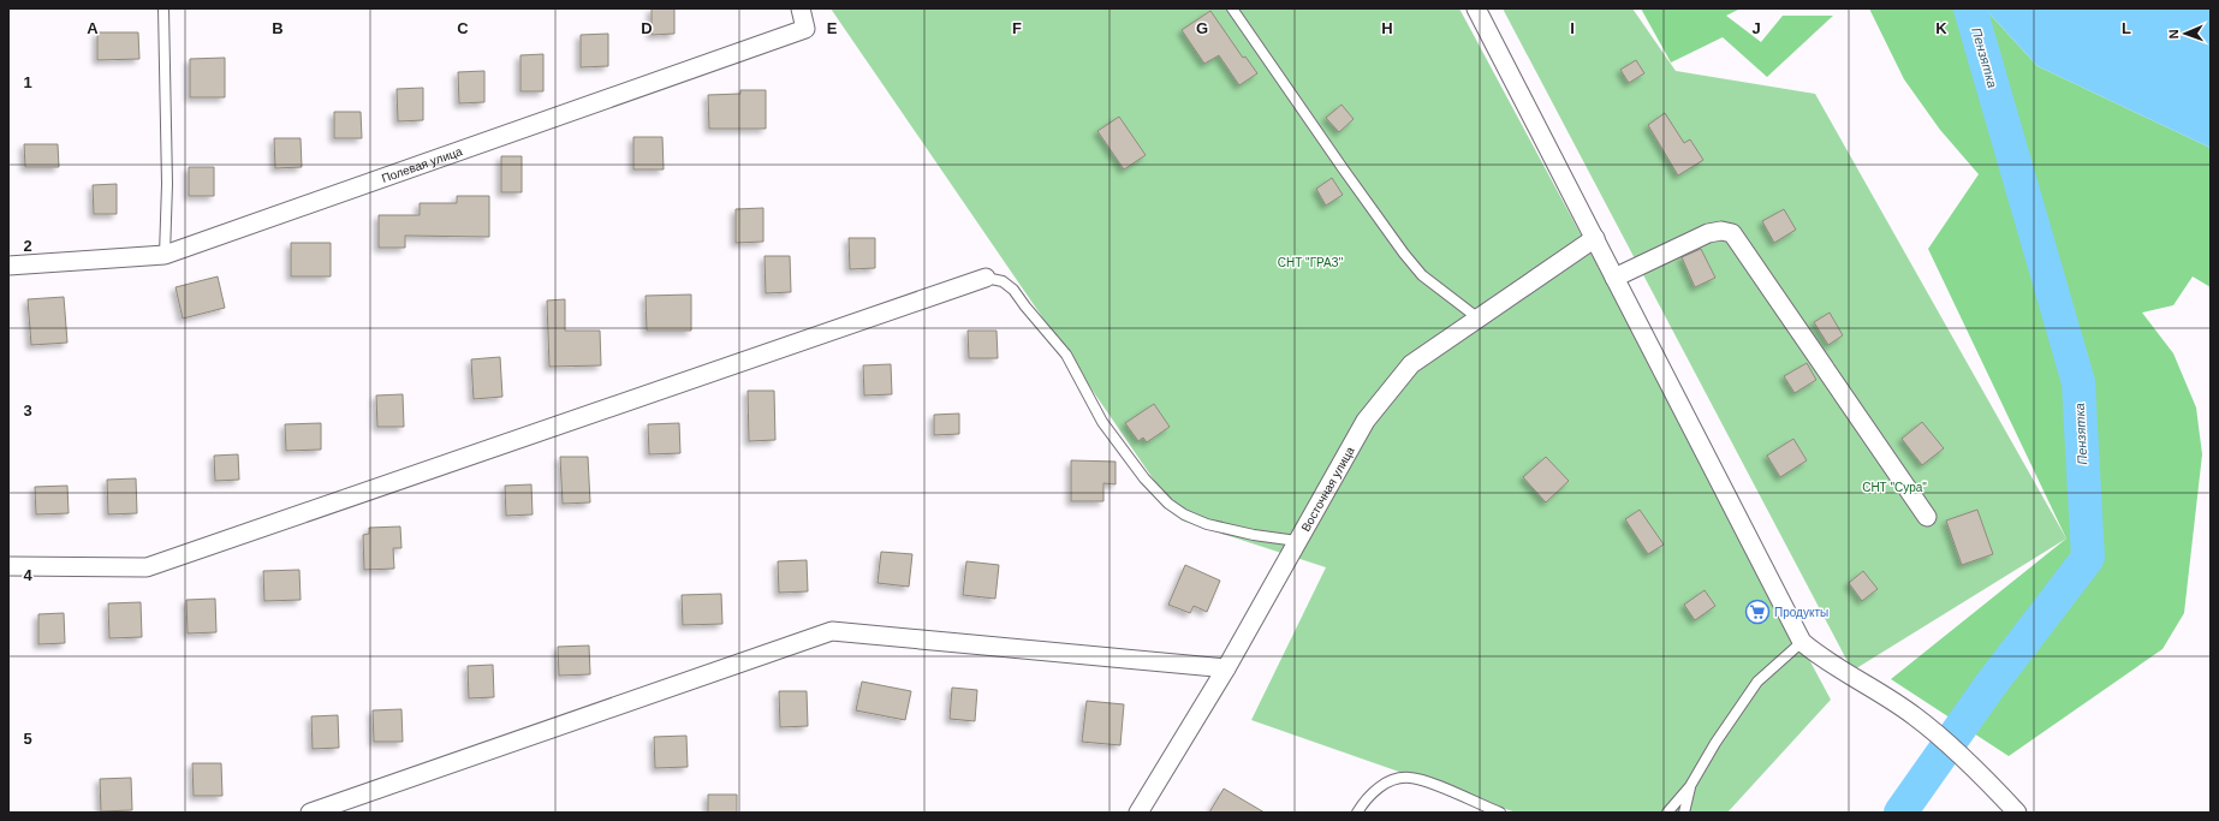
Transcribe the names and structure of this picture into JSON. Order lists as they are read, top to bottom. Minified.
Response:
{"streets":{"street":["Полевая улица","Восточная улица"]},"water":["Пензятка"],"parks":["СНТ \"ГРАЗ\"","СНТ \"Сура\""],"places":{"supermarket":["Продукты"]},"north":"left","grid":{"columns":["A","B","C","D","E","F","G","H","I","J","K","L"],"rows":["1","2","3","4","5"]}}
